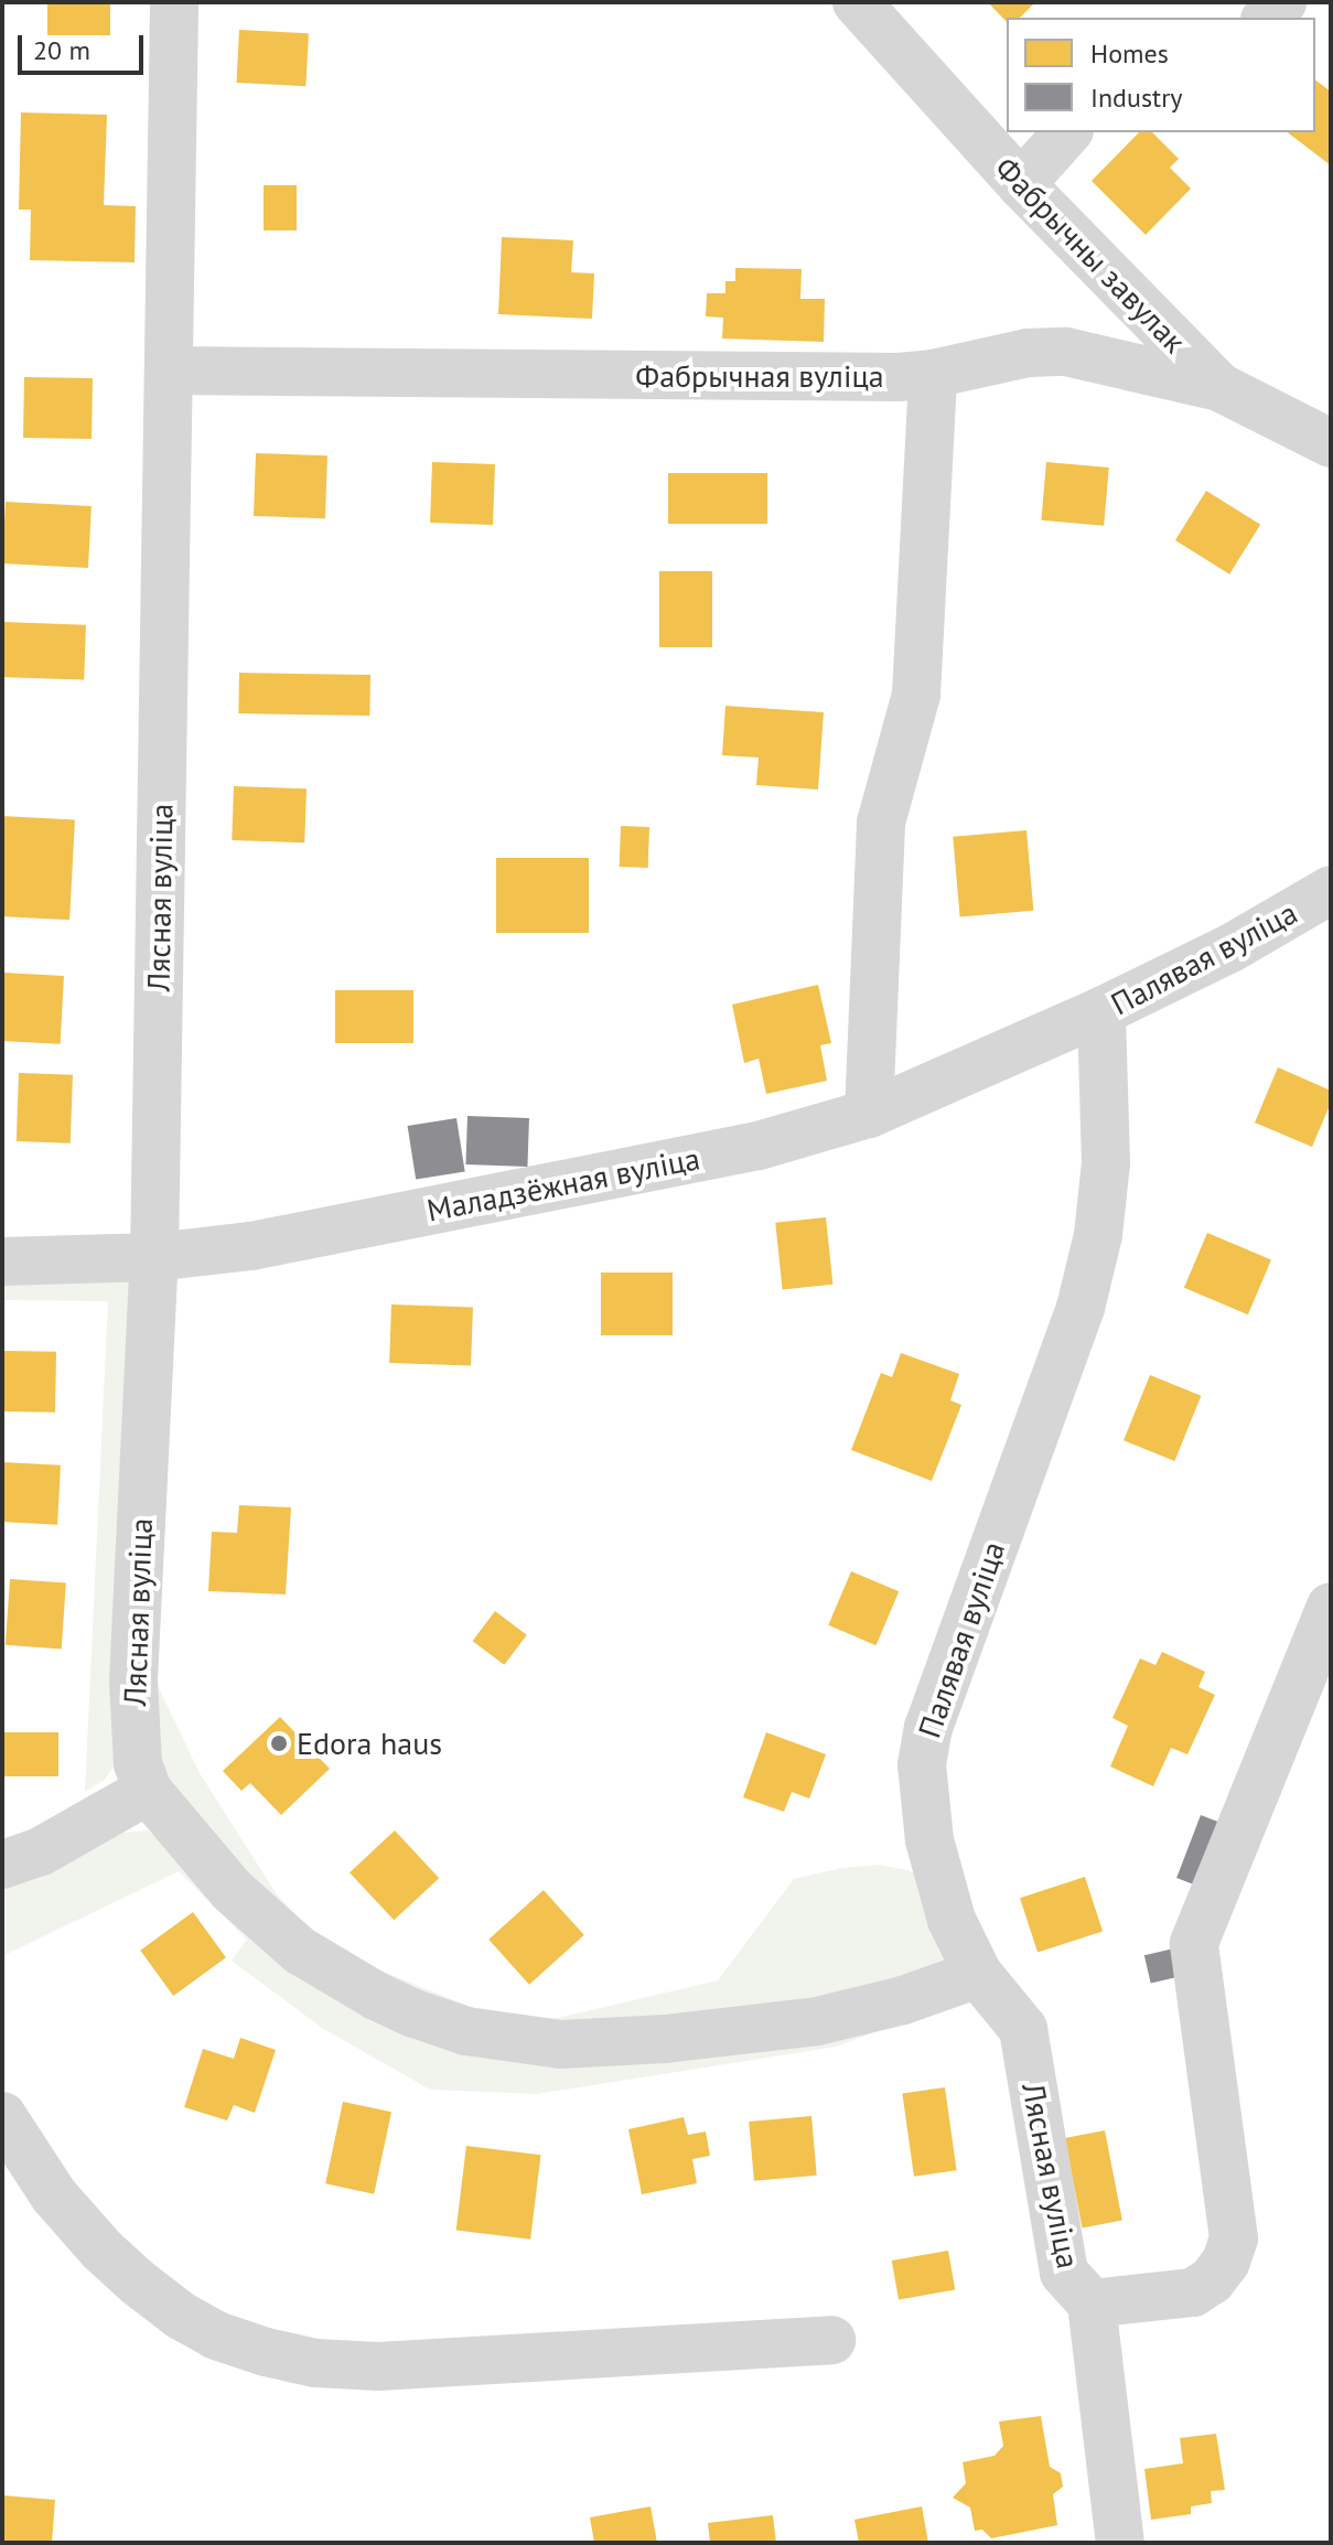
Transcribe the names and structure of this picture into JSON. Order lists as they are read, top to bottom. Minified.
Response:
{"streets":{"street":["Фабрычны завулак","Фабрычная вуліца","Лясная вуліца","Палявая вуліца","Маладзёжная вуліца"]},"crossings":[["Фабрычны завулак","Фабрычная вуліца"],["Фабрычная вуліца","Лясная вуліца"],["Лясная вуліца","Палявая вуліца"],["Лясная вуліца","Маладзёжная вуліца"],["Палявая вуліца","Маладзёжная вуліца"]],"places":["Edora haus"],"legend":["Homes","Industry"],"scale_bar":"20 m"}
